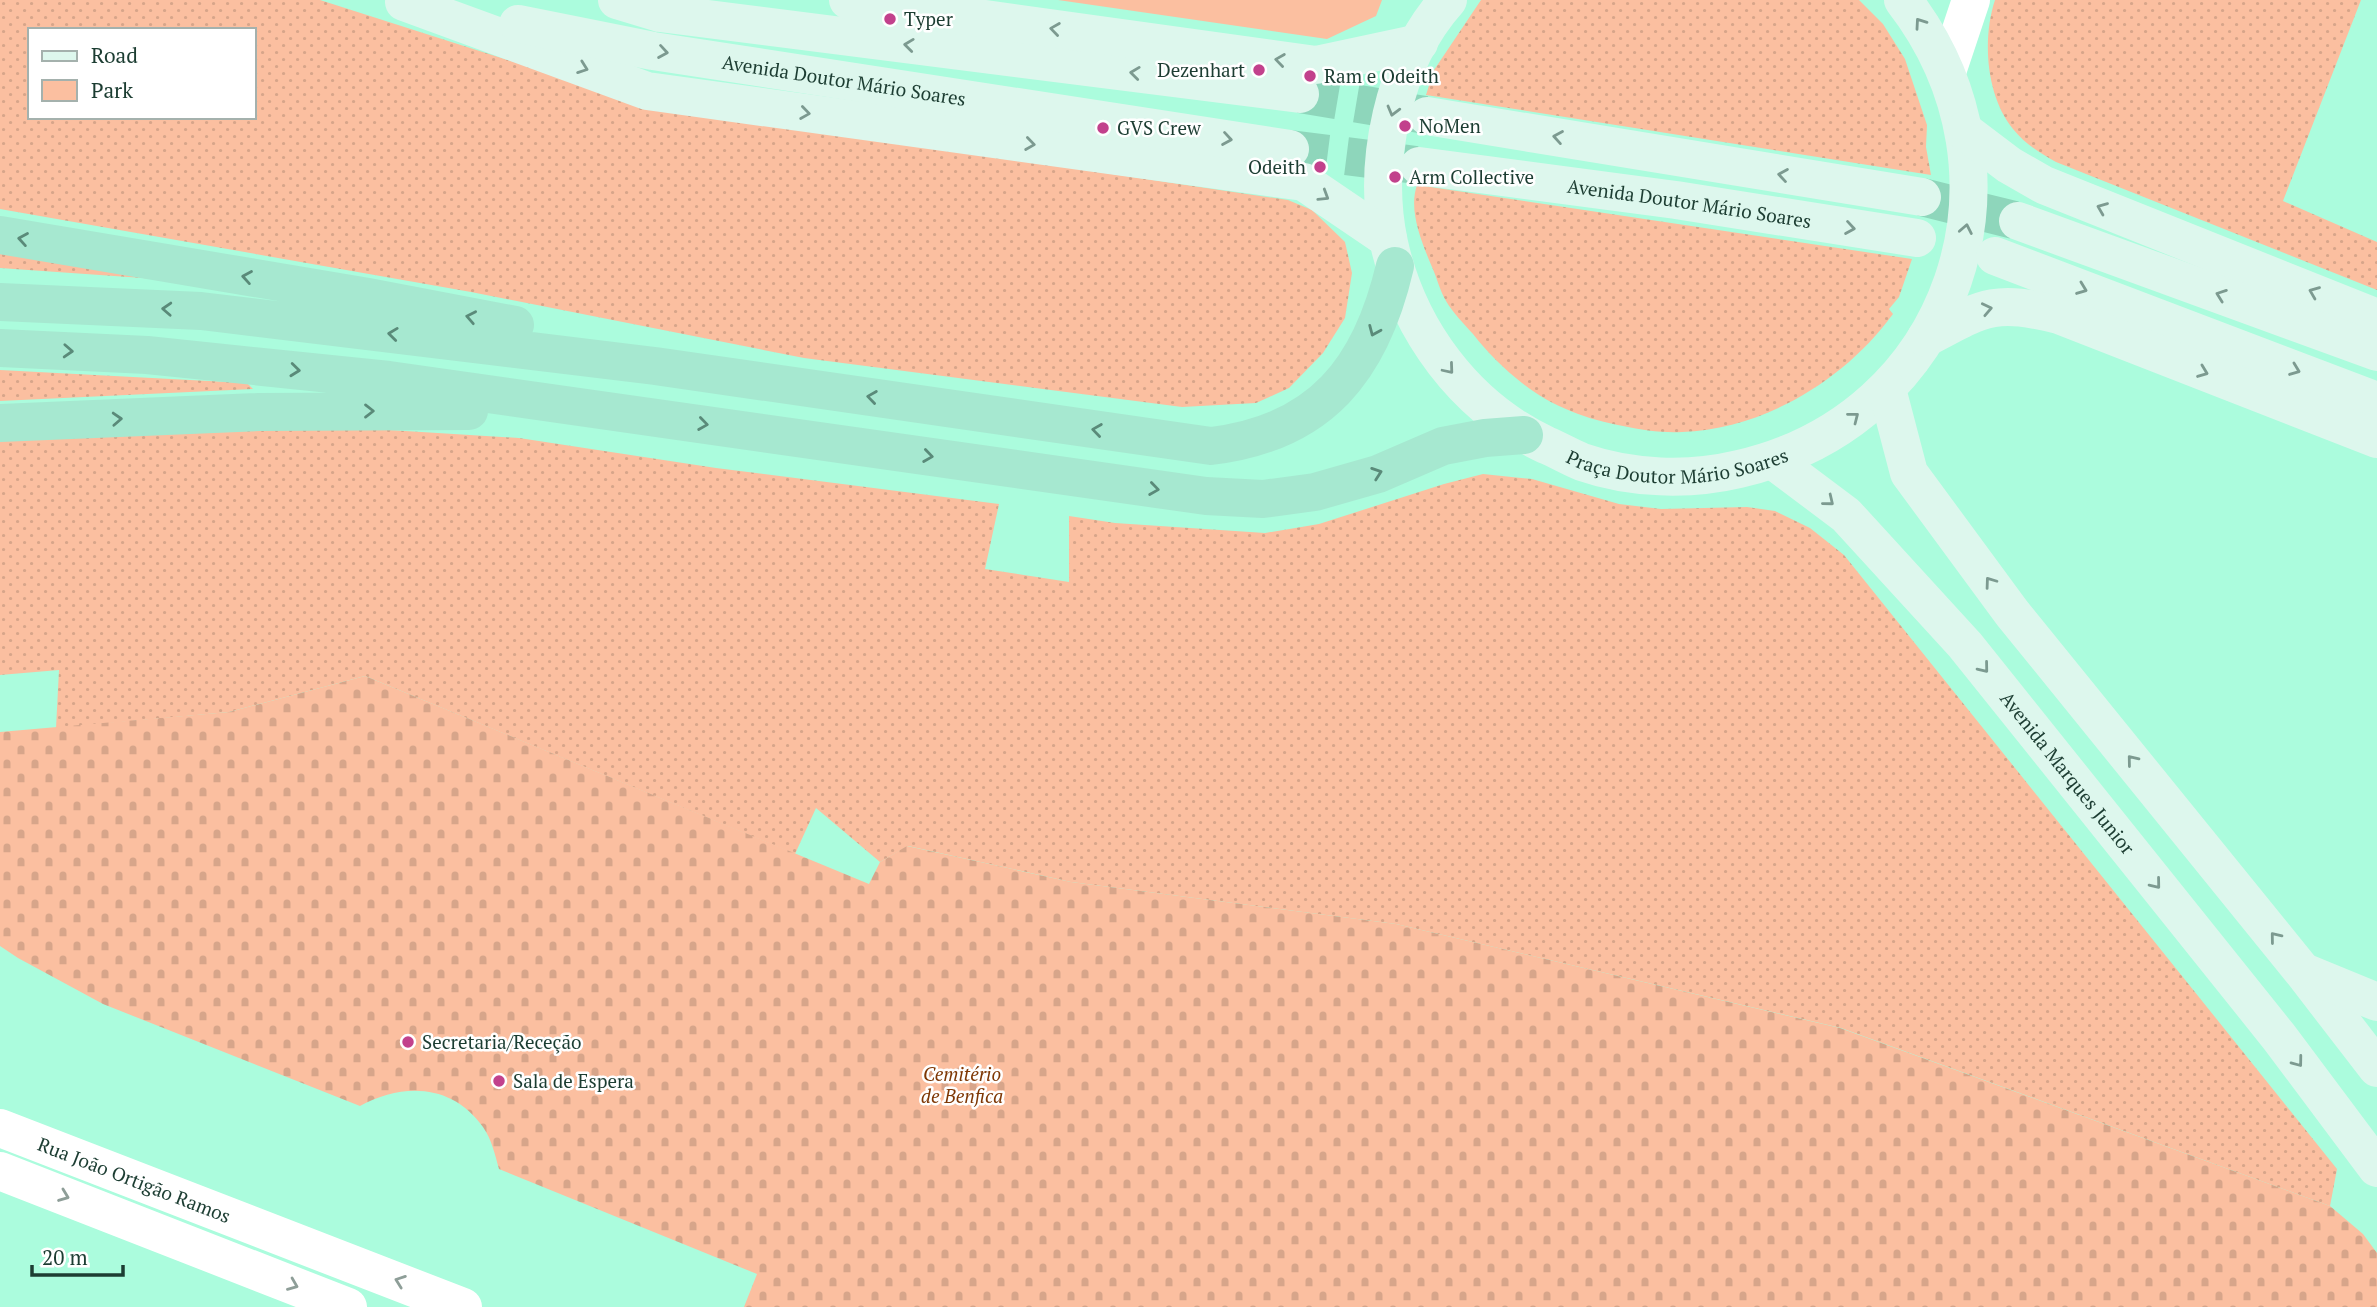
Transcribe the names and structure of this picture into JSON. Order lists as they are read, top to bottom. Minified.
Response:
{"streets":{"main road":["Avenida Doutor Mário Soares","Praça Doutor Mário Soares","Avenida Marques Junior"],"street":["Rua João Ortigão Ramos"]},"crossings":[["Praça Doutor Mário Soares","Avenida Marques Junior"]],"parks":["Cemitério de Benfica"],"places":["Typer","Dezenhart","Ram e Odeith","NoMen","GVS Crew","Odeith","Arm Collective","Secretaria/Receção","Sala de Espera"],"legend":["Road","Park"],"scale_bar":"20 m"}
